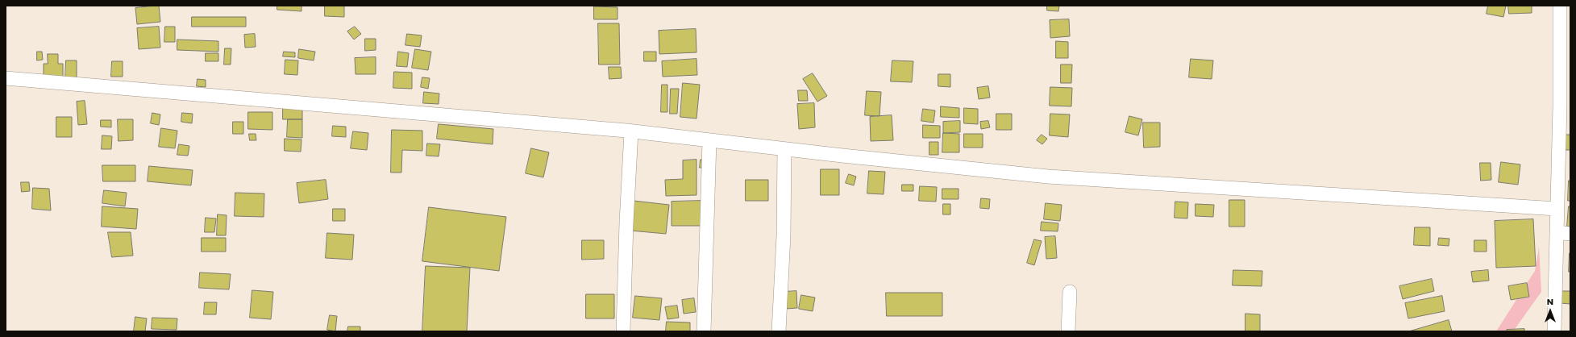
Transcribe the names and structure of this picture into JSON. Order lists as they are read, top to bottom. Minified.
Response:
{"north":"top"}
